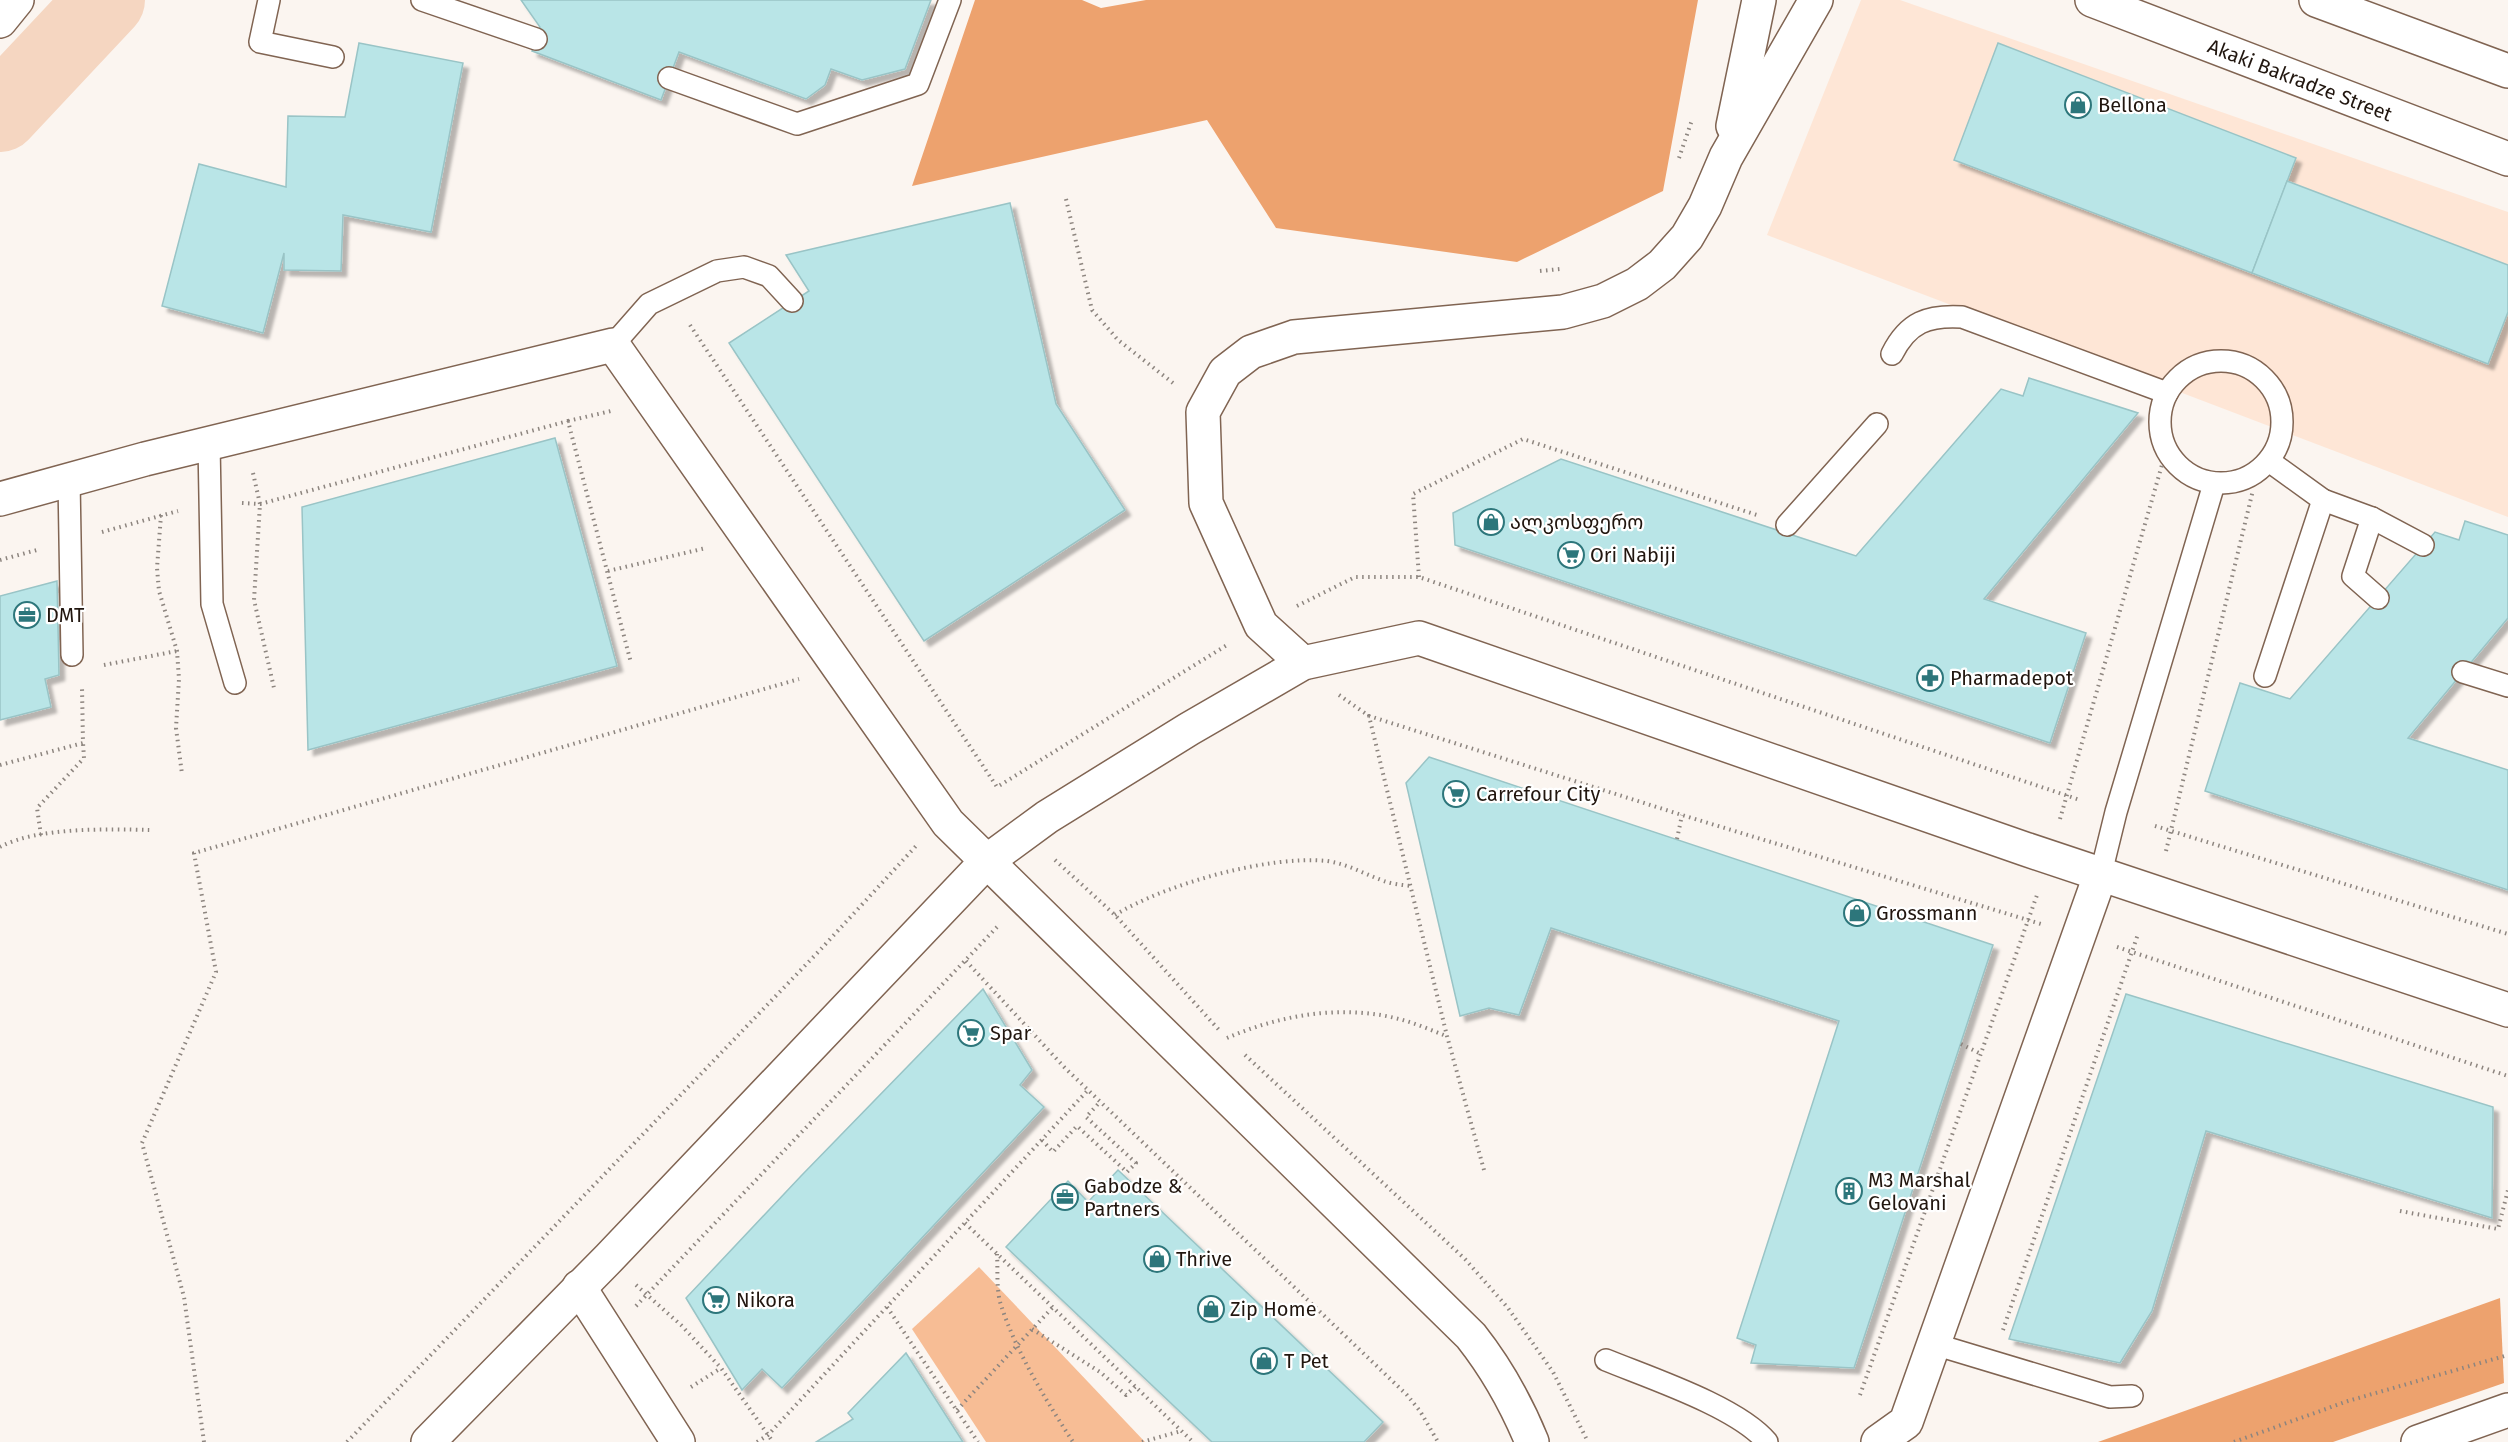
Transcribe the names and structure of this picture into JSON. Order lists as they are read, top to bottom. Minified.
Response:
{"streets":{"main road":["Akaki Bakradze Street"]},"places":{"shop":["Bellona","ალკოსფერო","Grossmann","Thrive","Zip Home","T Pet"],"supermarket":["Ori Nabiji","Carrefour City","Spar","Nikora"],"office":["DMT","Gabodze & Partners"],"pharmacy":["Pharmadepot"],"building":["M3 Marshal Gelovani"]}}
